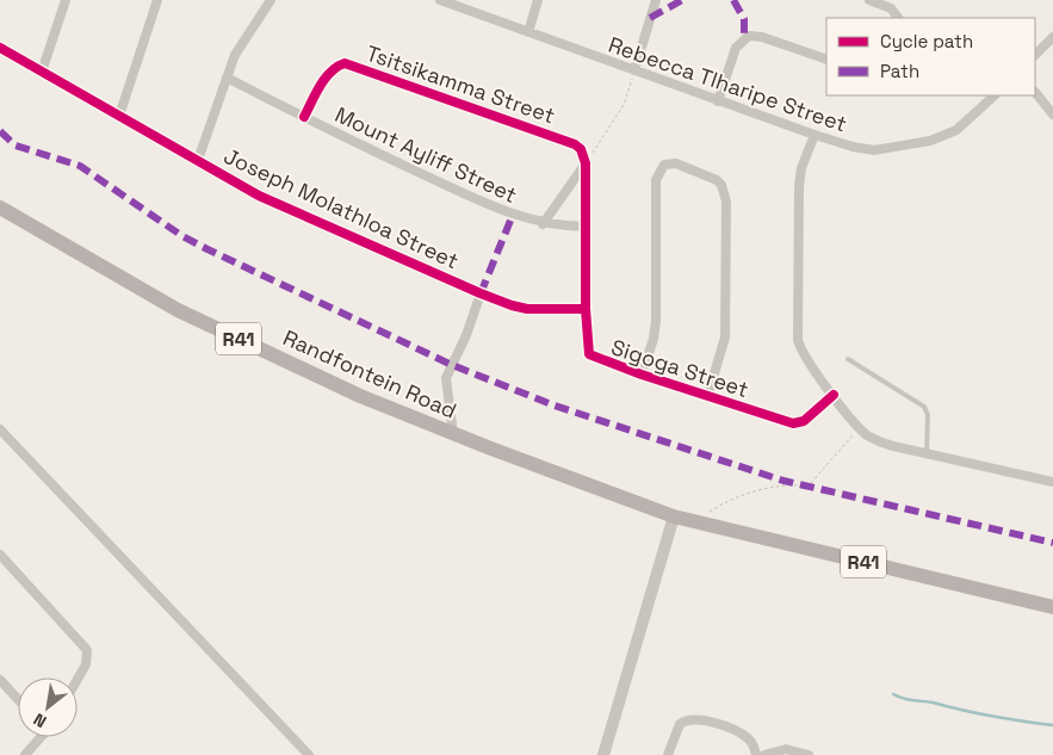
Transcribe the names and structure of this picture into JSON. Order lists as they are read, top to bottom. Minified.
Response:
{"streets":{"main road":["R41","Randfontein Road"],"street":["Tsitsikamma Street","Rebecca Tlharipe Street","Mount Ayliff Street","Joseph Molathloa Street","Sigoga Street"]},"crossings":[["Tsitsikamma Street","Mount Ayliff Street"],["Tsitsikamma Street","Sigoga Street"],["Mount Ayliff Street","Sigoga Street"],["Joseph Molathloa Street","Sigoga Street"]],"legend":["Cycle path","Path"],"north":"bottom left"}
